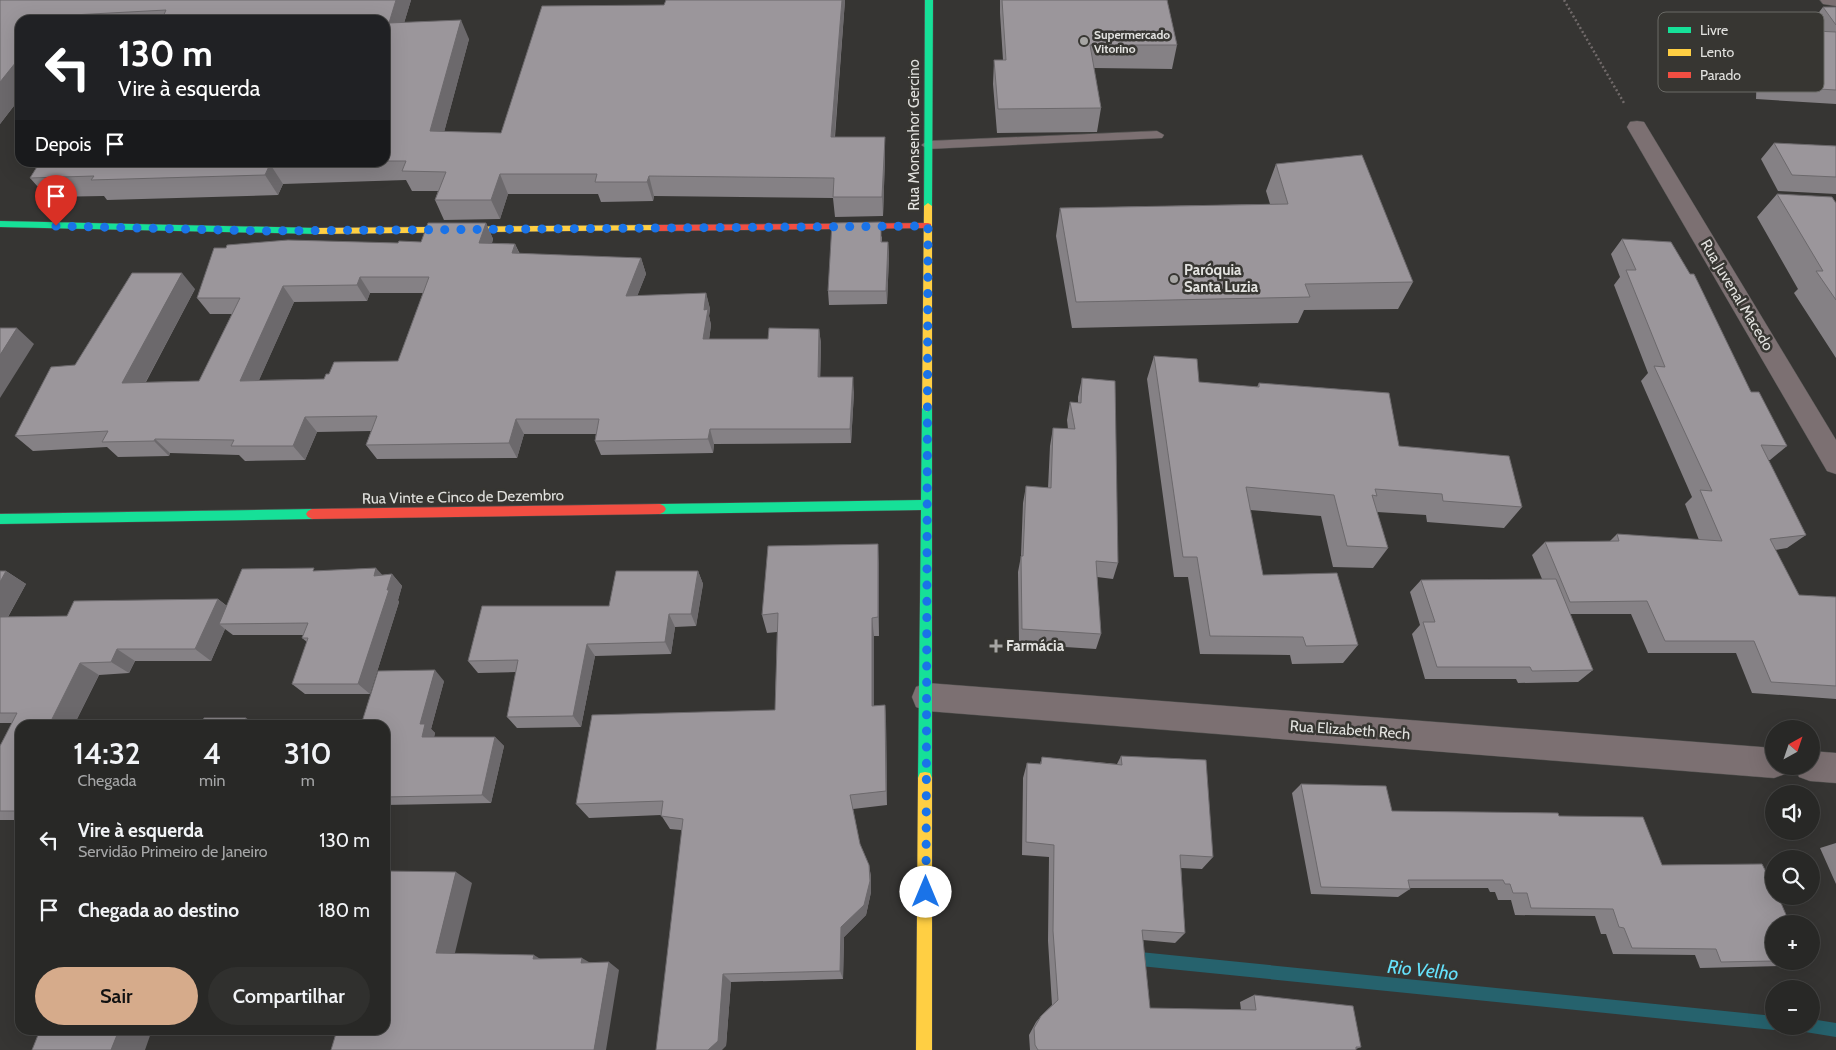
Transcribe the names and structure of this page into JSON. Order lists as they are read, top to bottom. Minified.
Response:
{"streets":{"street":["Rua Monsenhor Gercino","Rua Juvenal Macedo","Rua Vinte e Cinco de Dezembro","Rua Elizabeth Rech"]},"crossings":[["Rua Monsenhor Gercino","Rua Vinte e Cinco de Dezembro"],["Rua Monsenhor Gercino","Rua Elizabeth Rech"]],"water":["Rio Velho"],"places":{"other":["Supermercado Vitorino","Paróquia Santa Luzia"],"health":["Farmácia"]},"legend":["Livre","Lento","Parado"],"north":"top right","page":{"turn":["130 m","Vire à esquerda"],"then":"Depois","map_buttons":["+","−"],"eta":["14:32","Chegada","4","min","310","m"],"list":[{"name":"Vire à esquerda","note":"Servidão Primeiro de Janeiro","value":"130 m"},{"name":"Chegada ao destino","value":"180 m"}],"buttons":["Sair","Compartilhar"]}}
